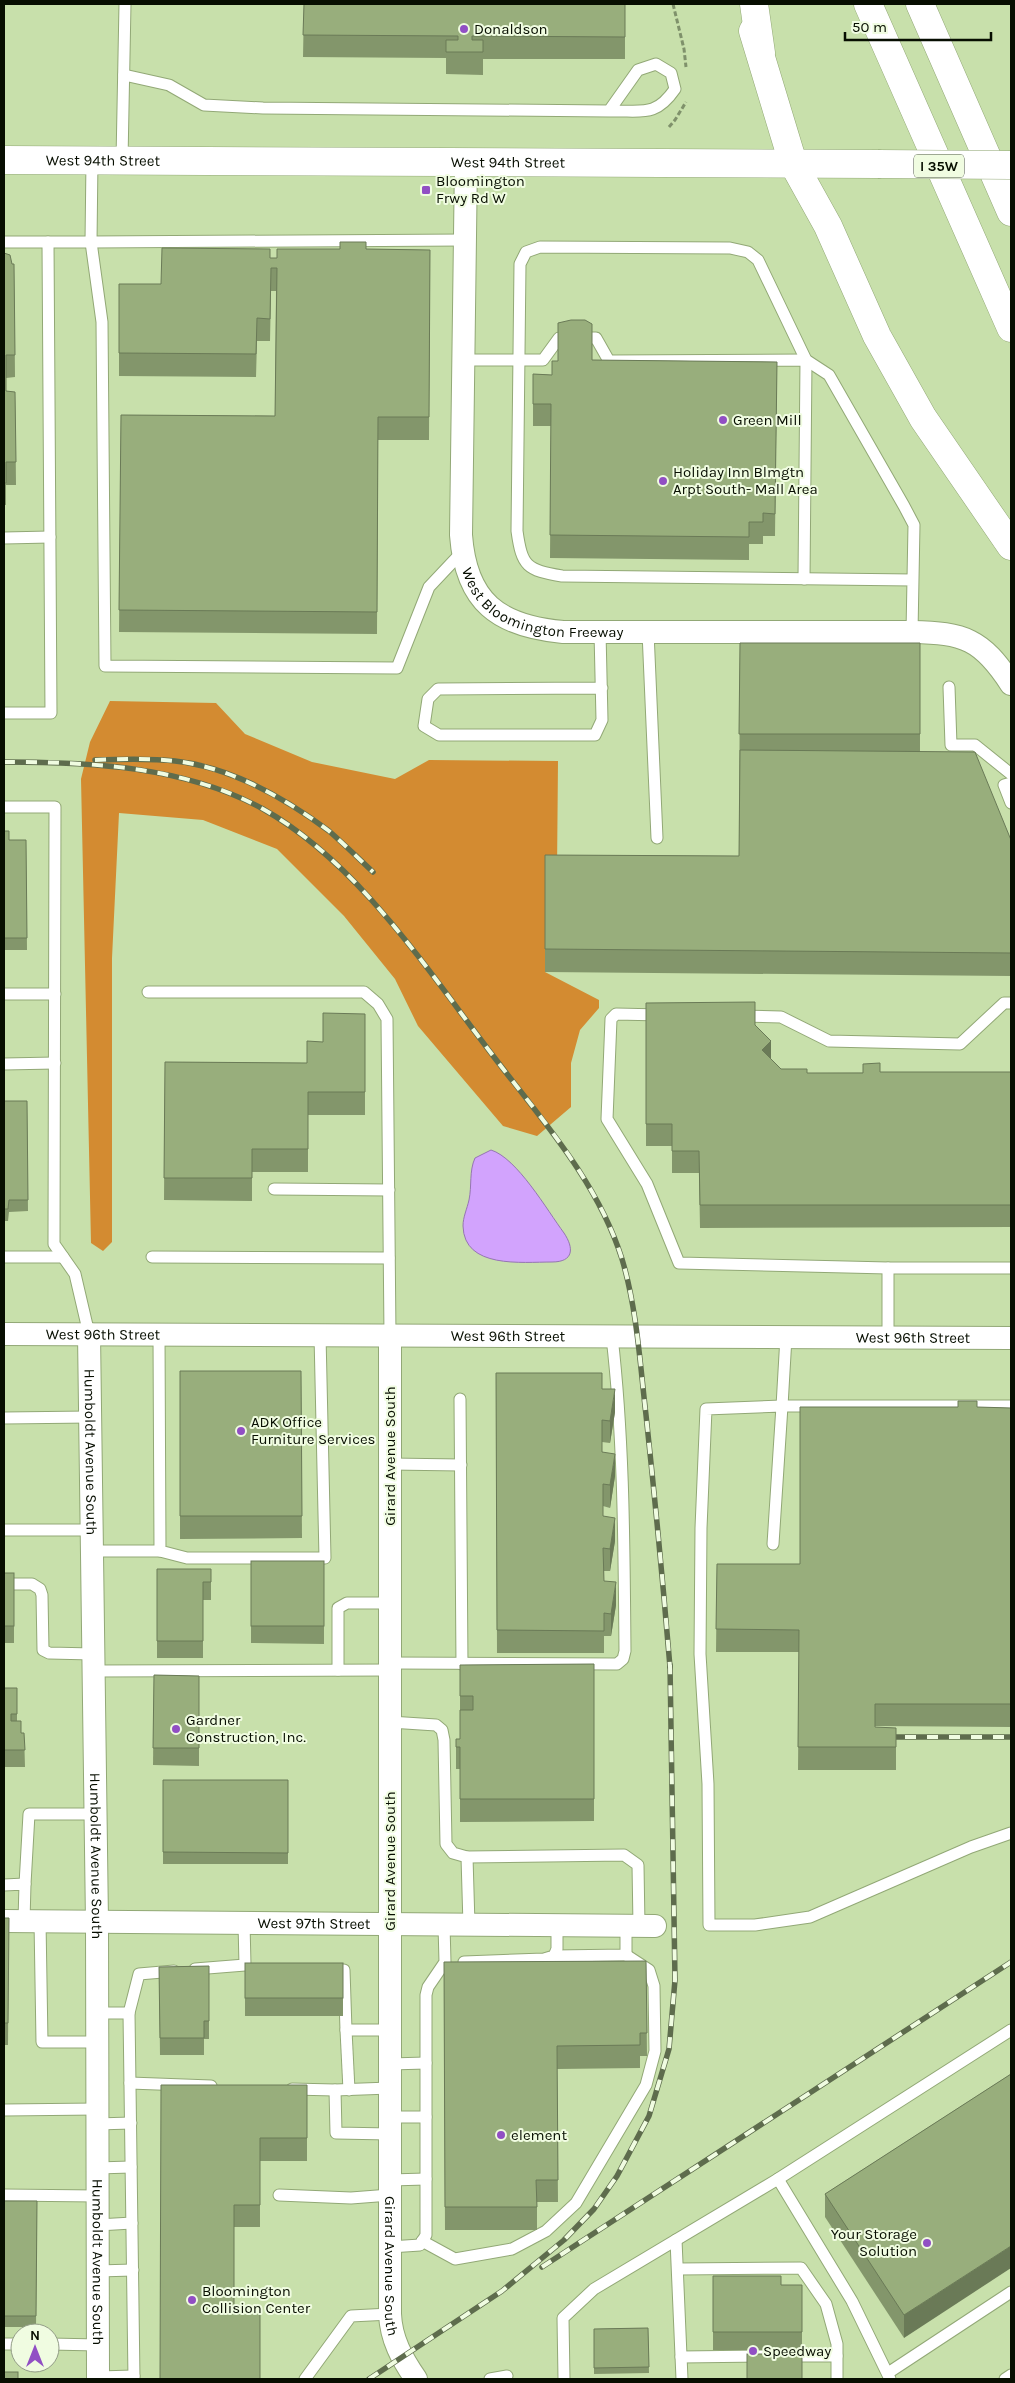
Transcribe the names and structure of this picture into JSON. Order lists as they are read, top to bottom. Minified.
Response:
{"streets":{"main road":["West 94th Street","I 35W"],"street":["West Bloomington Freeway","West 96th Street","Humboldt Avenue South","Girard Avenue South","West 97th Street"]},"crossings":[["West 94th Street","West Bloomington Freeway"],["West 96th Street","Humboldt Avenue South"],["West 96th Street","Girard Avenue South"],["Humboldt Avenue South","West 97th Street"],["Girard Avenue South","West 97th Street"]],"places":{"other":["Donaldson","Green Mill","Holiday Inn Blmgtn Arpt South- Mall Area","ADK Office Furniture Services","Gardner Construction, Inc.","element","Your Storage Solution","Bloomington Collision Center","Speedway"],"transit":["Bloomington Frwy Rd W"]},"scale_bar":"50 m","north":"top"}
